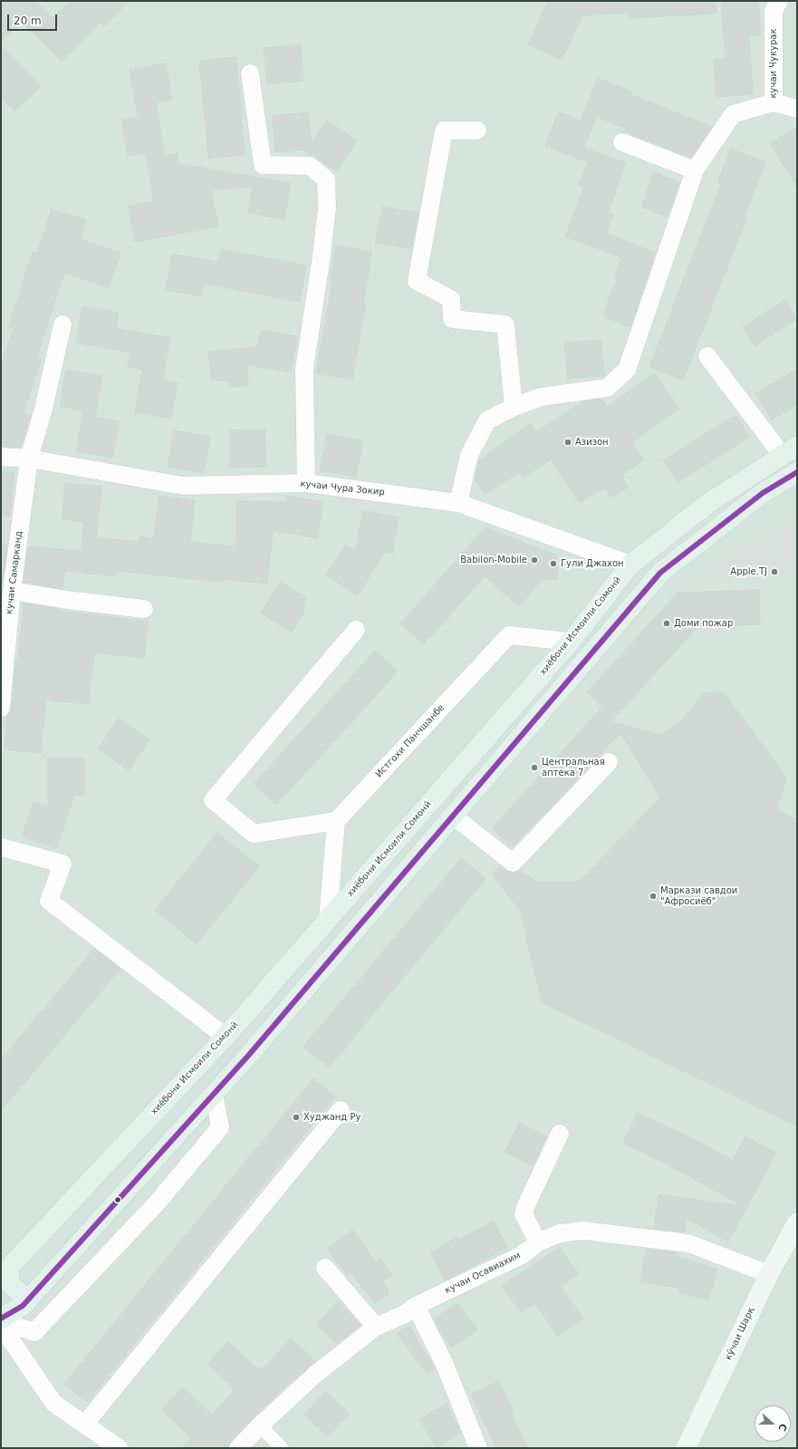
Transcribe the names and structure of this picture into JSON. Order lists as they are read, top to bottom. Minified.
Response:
{"streets":{"main road":["хиёбони Исмоили Сомонӣ","кӯчаи Шарқ"],"street":["кучаи Чукурак","кучаи Чура Зокир","кучаи Самарканд","Истгохи Панчшанбе","кучаи Осавиахим"]},"crossings":[["кучаи Чура Зокир","кучаи Самарканд"],["кучаи Чура Зокир","хиёбони Исмоили Сомонӣ"],["хиёбони Исмоили Сомонӣ","Истгохи Панчшанбе"],["кучаи Осавиахим","кӯчаи Шарқ"]],"places":["Азизон","Babilon-Mobile","Гули Джахон","Apple.TJ","Доми пожар","Центральная аптека 7","Маркази савдои \"Афросиёб\"","Худжанд Ру"],"scale_bar":"20 m","north":"right"}
